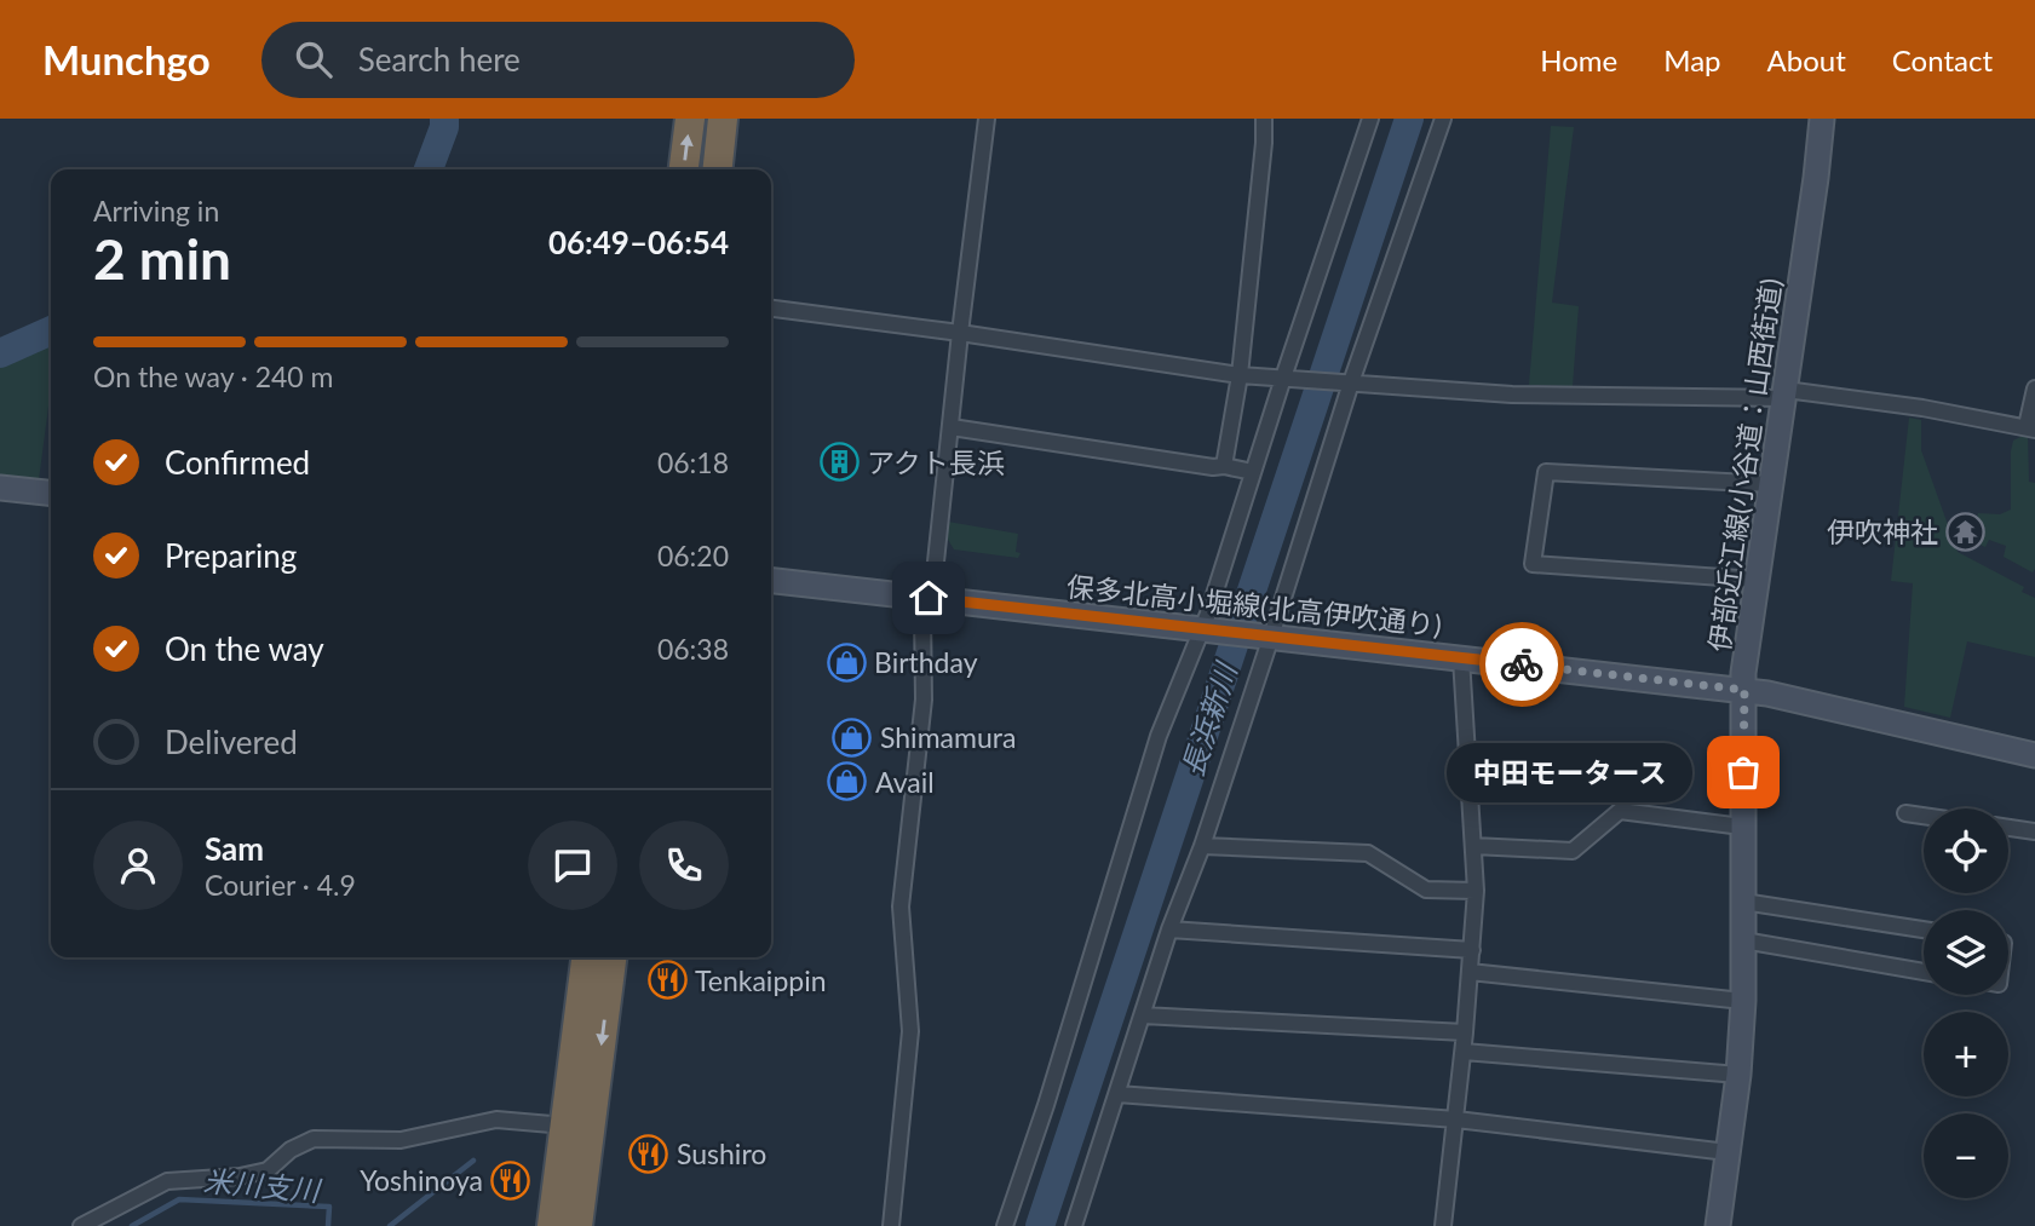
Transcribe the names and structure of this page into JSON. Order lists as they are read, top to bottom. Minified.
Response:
{"streets":{"street":["伊部近江線(小谷道：山西街道)","保多北高小堀線(北高伊吹通り)"]},"crossings":[["伊部近江線(小谷道：山西街道)","保多北高小堀線(北高伊吹通り)"]],"water":["長浜新川","米川支川"],"places":{"building":["アクト長浜"],"temple":["伊吹神社"],"shop":["Birthday","Shimamura","Avail"],"other":["中田モータース"],"restaurant":["Tenkaippin","Sushiro","Yoshinoya"]},"page":{"header":"Munchgo","search":"Search here","nav":["Home","Map","About","Contact"],"heading":["2 min","Arriving in","06:49–06:54"],"panel":["Sam","Courier · 4.9"],"bar":"On the way · 240 m","list":[["Confirmed","06:18"],["Preparing","06:20"],["On the way","06:38"],"Delivered"],"bubble":"中田モータース","map_buttons":["+","−"]}}
